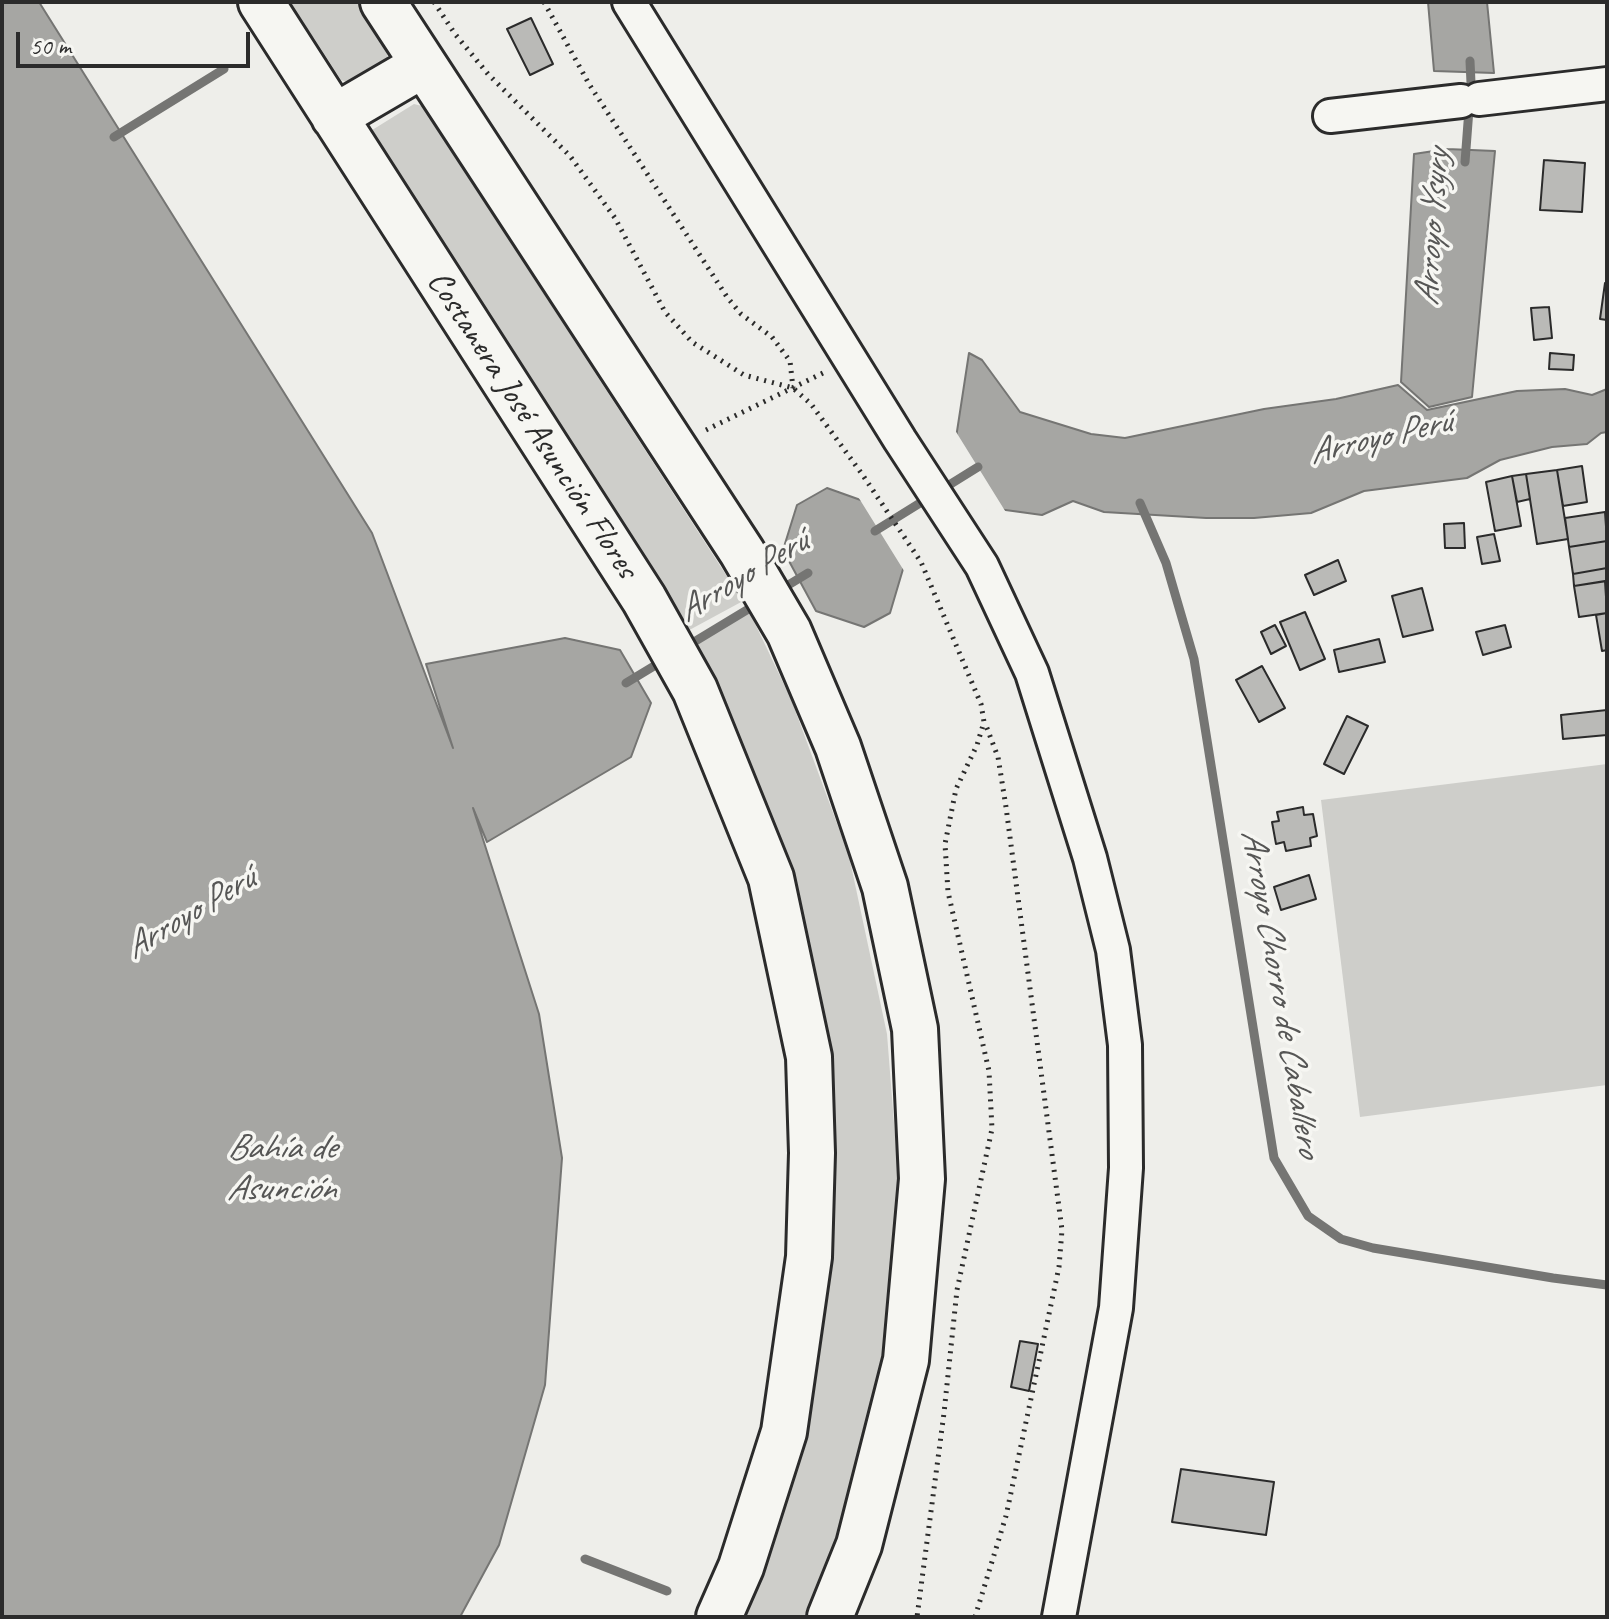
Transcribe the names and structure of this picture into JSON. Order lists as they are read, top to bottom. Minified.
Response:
{"streets":{"highway":["Costanera José Asunción Flores"]},"water":["Arroyo Ysyry","Arroyo Perú","Arroyo Chorro de Caballero","Bahía de Asunción"],"scale_bar":"50 m"}
